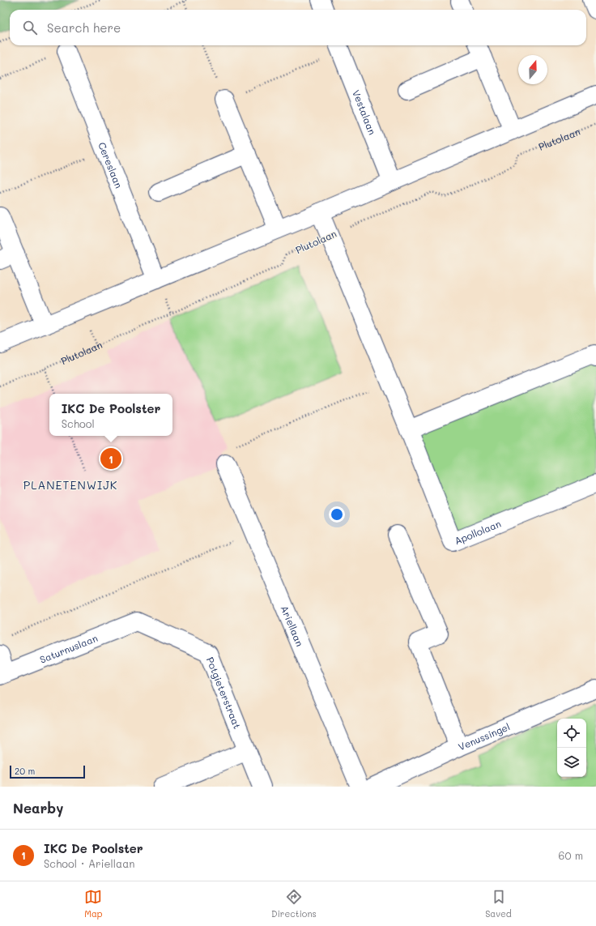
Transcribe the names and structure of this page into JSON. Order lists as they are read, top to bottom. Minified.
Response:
{"streets":{"street":["Vestalaan","Cereslaan","Apollolaan","Ariellaan","Saturnuslaan","Potgieterstraat","Venussingel"],"path":["Plutolaan"]},"crossings":[["Plutolaan","Apollolaan"],["Saturnuslaan","Potgieterstraat"]],"districts":["PLANETENWIJK"],"scale_bar":"20 m","north":"top","page":{"search":"Search here","popup":["IKC De Poolster","School"],"pins":"1","scale":"20 m","heading":"Nearby","list":[{"mark":"1","name":"IKC De Poolster","note":"School · Ariellaan","value":"60 m"}],"nav":["Map","Directions","Saved"]}}
